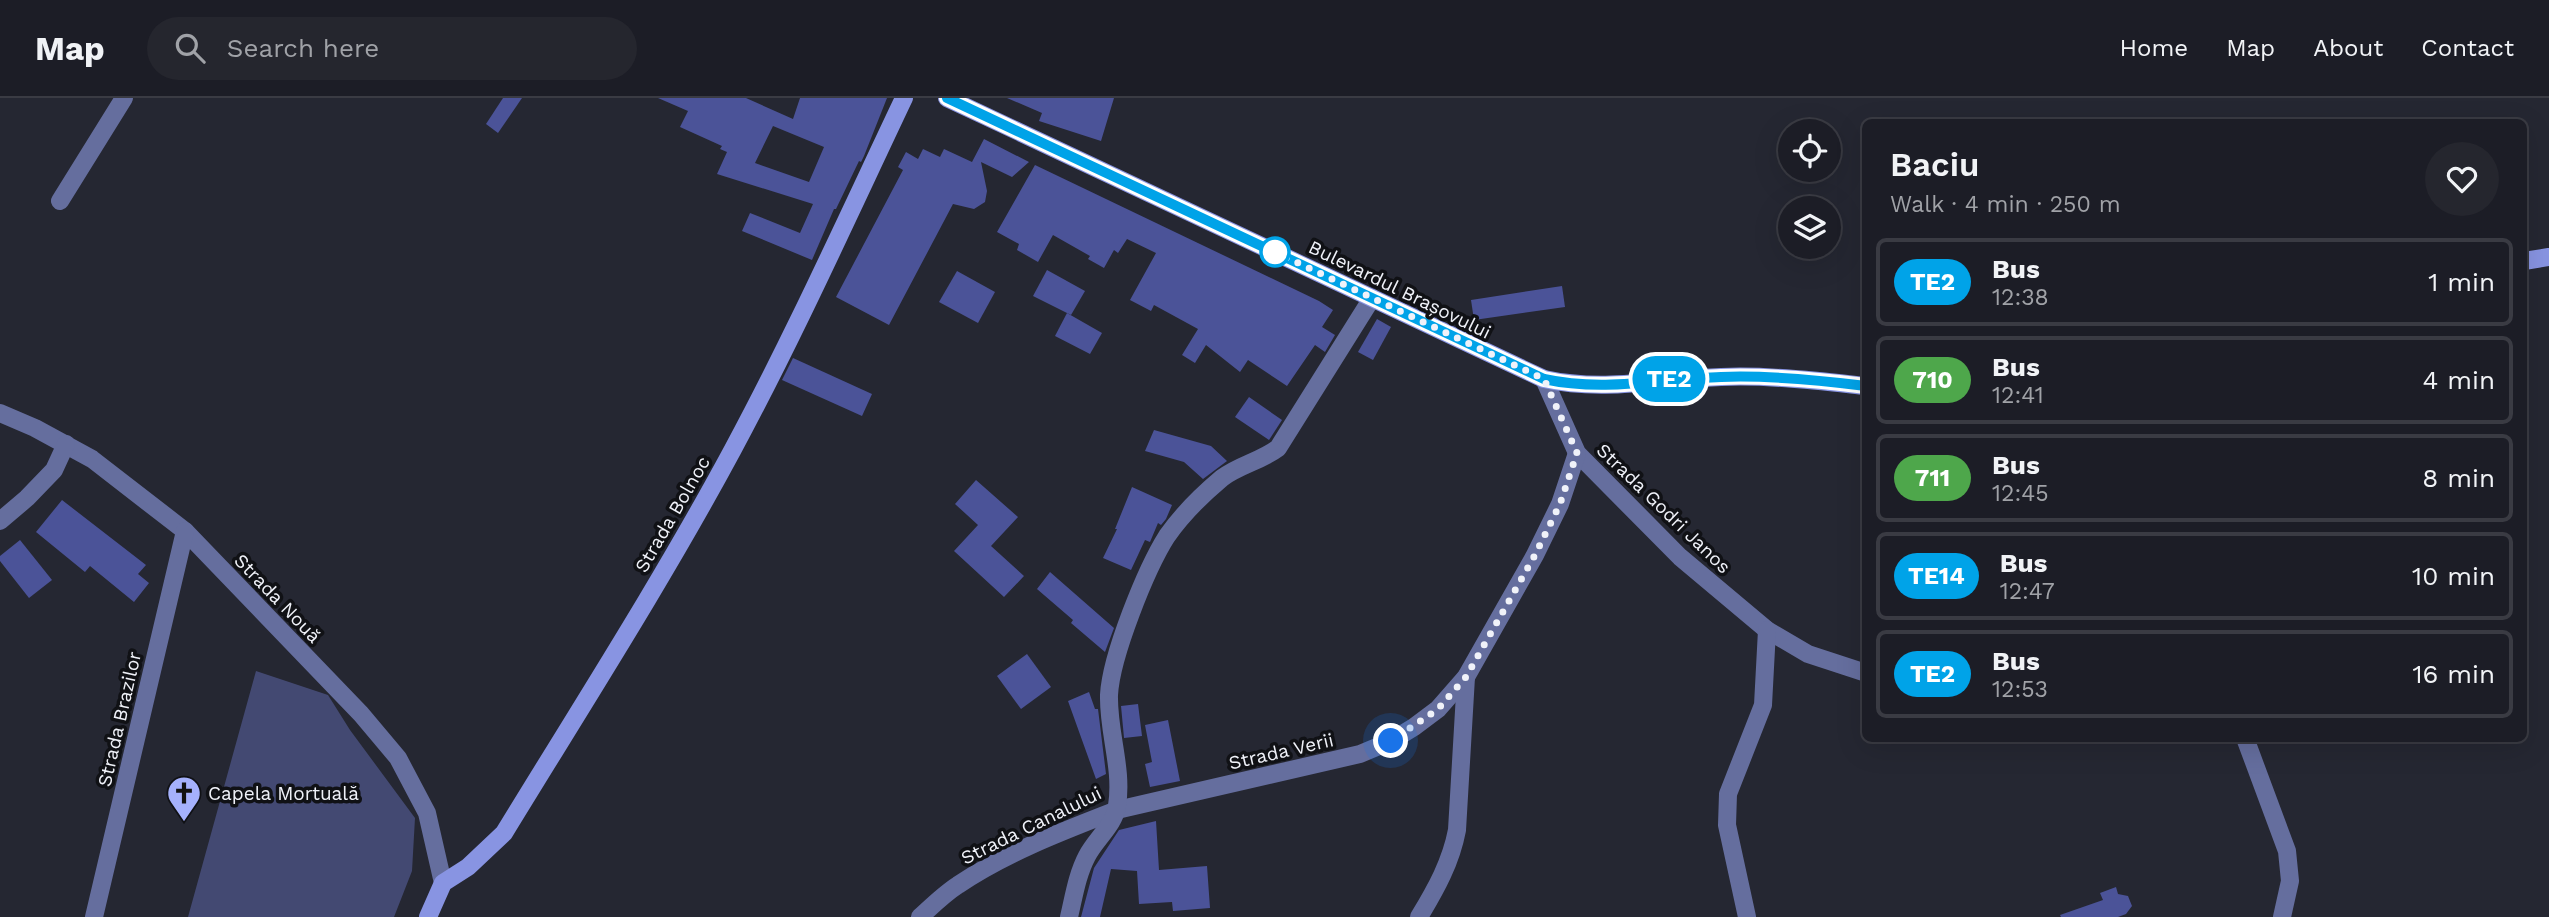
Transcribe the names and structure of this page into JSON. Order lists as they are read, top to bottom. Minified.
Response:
{"streets":{"main road":["Bulevardul Brașovului","Strada Bolnoc"],"street":["Strada Godri Janos","Strada Nouă","Strada Brazilor","Strada Verii","Strada Canalului"]},"crossings":[["Bulevardul Brașovului","Strada Godri Janos"],["Bulevardul Brașovului","Strada Canalului"],["Strada Godri Janos","Strada Verii"],["Strada Bolnoc","Strada Nouă"],["Strada Nouă","Strada Brazilor"],["Strada Verii","Strada Canalului"]],"places":{"church":["Capela Mortuală"]},"lines":["bus line TE2"],"page":{"header":"Map","search":"Search here","nav":["Home","Map","About","Contact"],"on_map":"TE2","heading":["Baciu","Walk · 4 min · 250 m"],"list":[{"mark":"TE2","name":"Bus","note":"12:38","value":"1 min"},{"mark":"710","name":"Bus","note":"12:41","value":"4 min"},{"mark":"711","name":"Bus","note":"12:45","value":"8 min"},{"mark":"TE14","name":"Bus","note":"12:47","value":"10 min"},{"mark":"TE2","name":"Bus","note":"12:53","value":"16 min"}]}}
